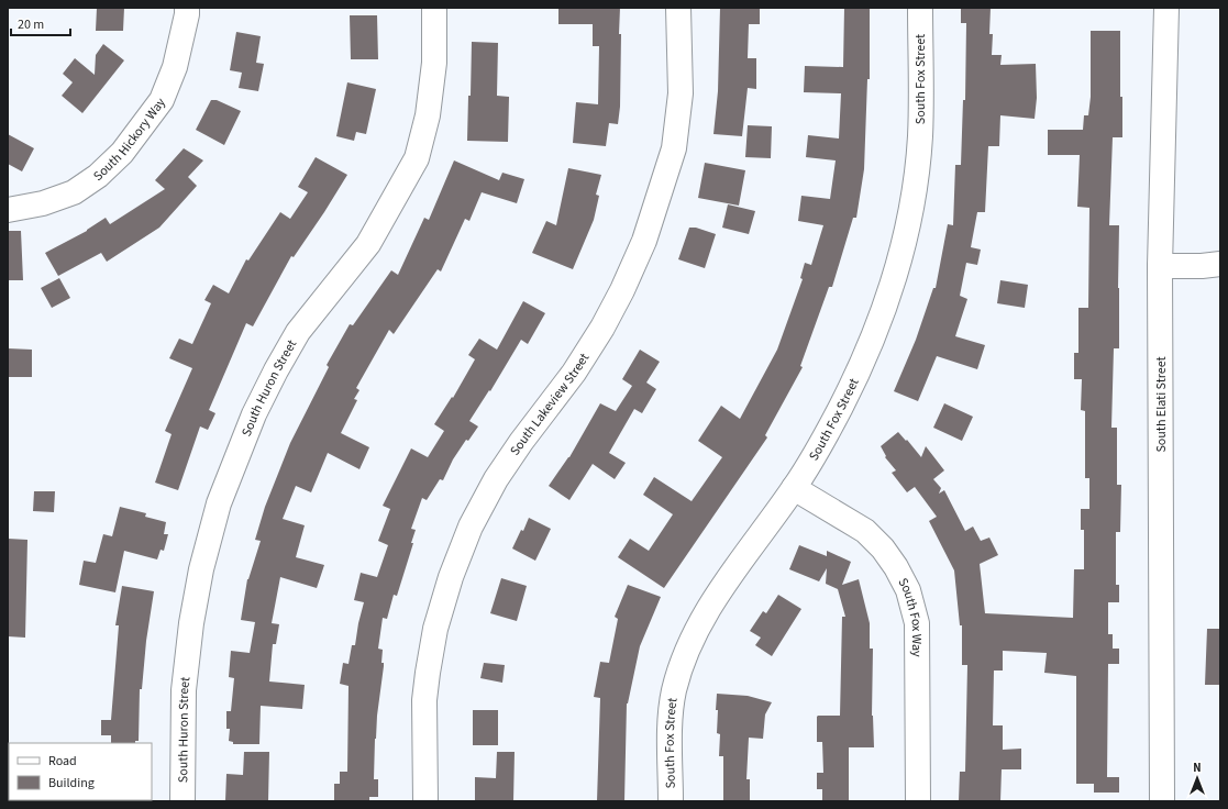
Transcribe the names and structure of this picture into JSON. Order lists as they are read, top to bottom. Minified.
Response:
{"streets":{"street":["South Fox Street","South Hickory Way","South Huron Street","South Lakeview Street","South Elati Street","South Fox Way"]},"crossings":[["South Fox Street","South Fox Way"]],"legend":["Road","Building"],"scale_bar":"20 m","north":"top"}
